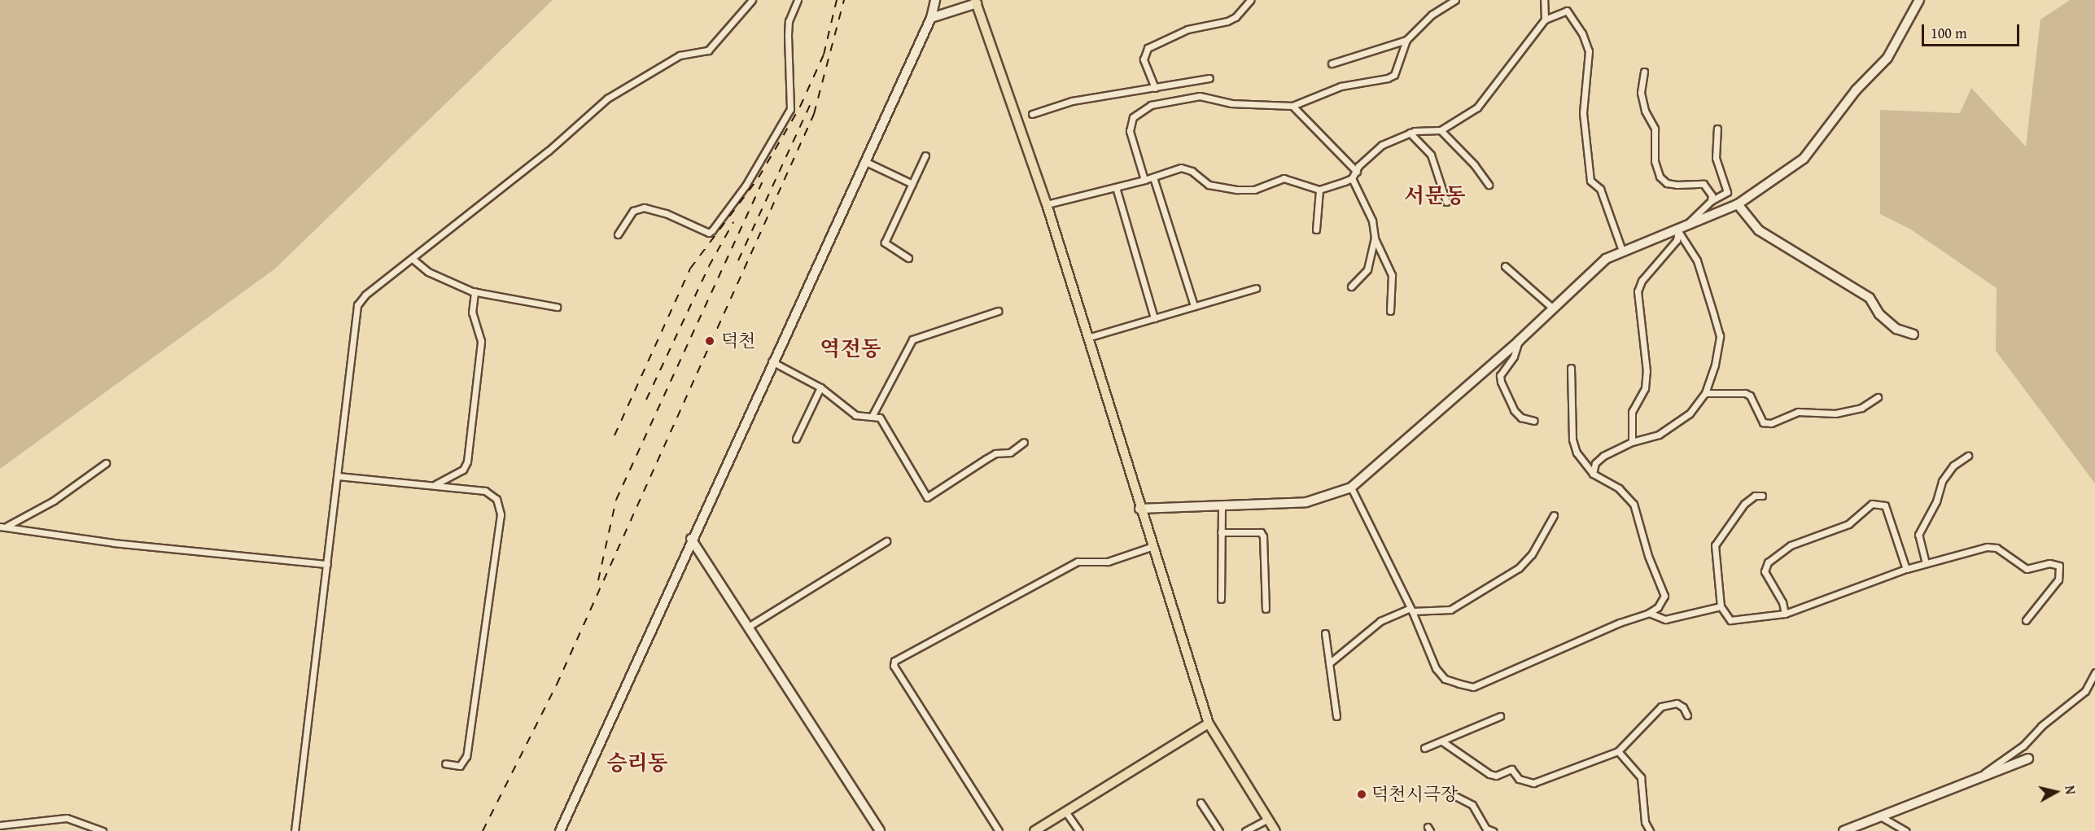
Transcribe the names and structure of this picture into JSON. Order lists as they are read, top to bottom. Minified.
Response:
{"districts":["서문동","역전동","승리동"],"places":["덕천","덕천시극장"],"scale_bar":"100 m","north":"right"}
